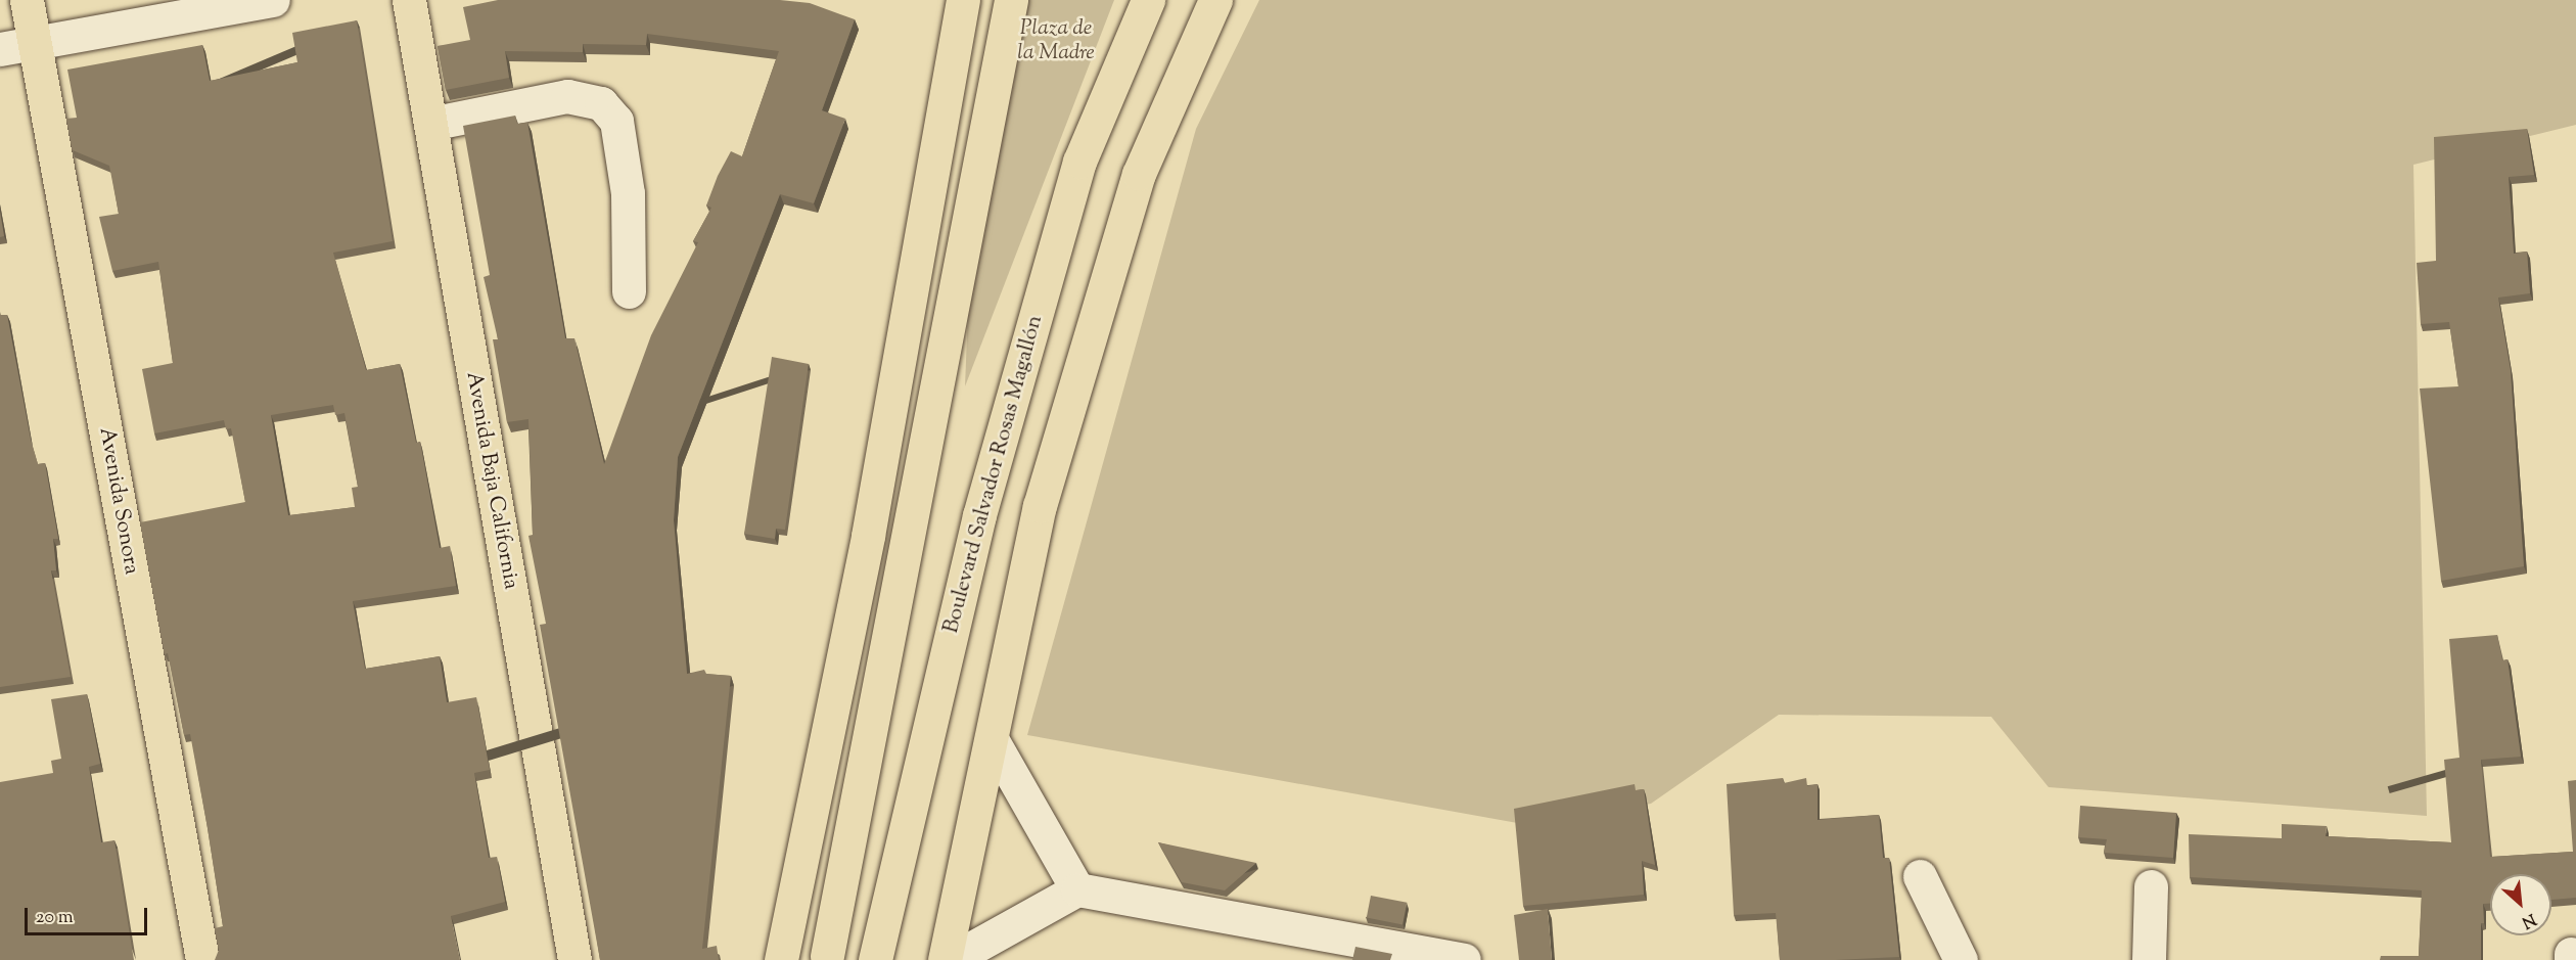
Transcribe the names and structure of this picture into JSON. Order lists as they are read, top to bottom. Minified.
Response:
{"streets":{"main road":["Boulevard Salvador Rosas Magallón","Avenida Baja California","Avenida Sonora"]},"parks":["Plaza de la Madre"],"scale_bar":"20 m","north":"bottom right"}
